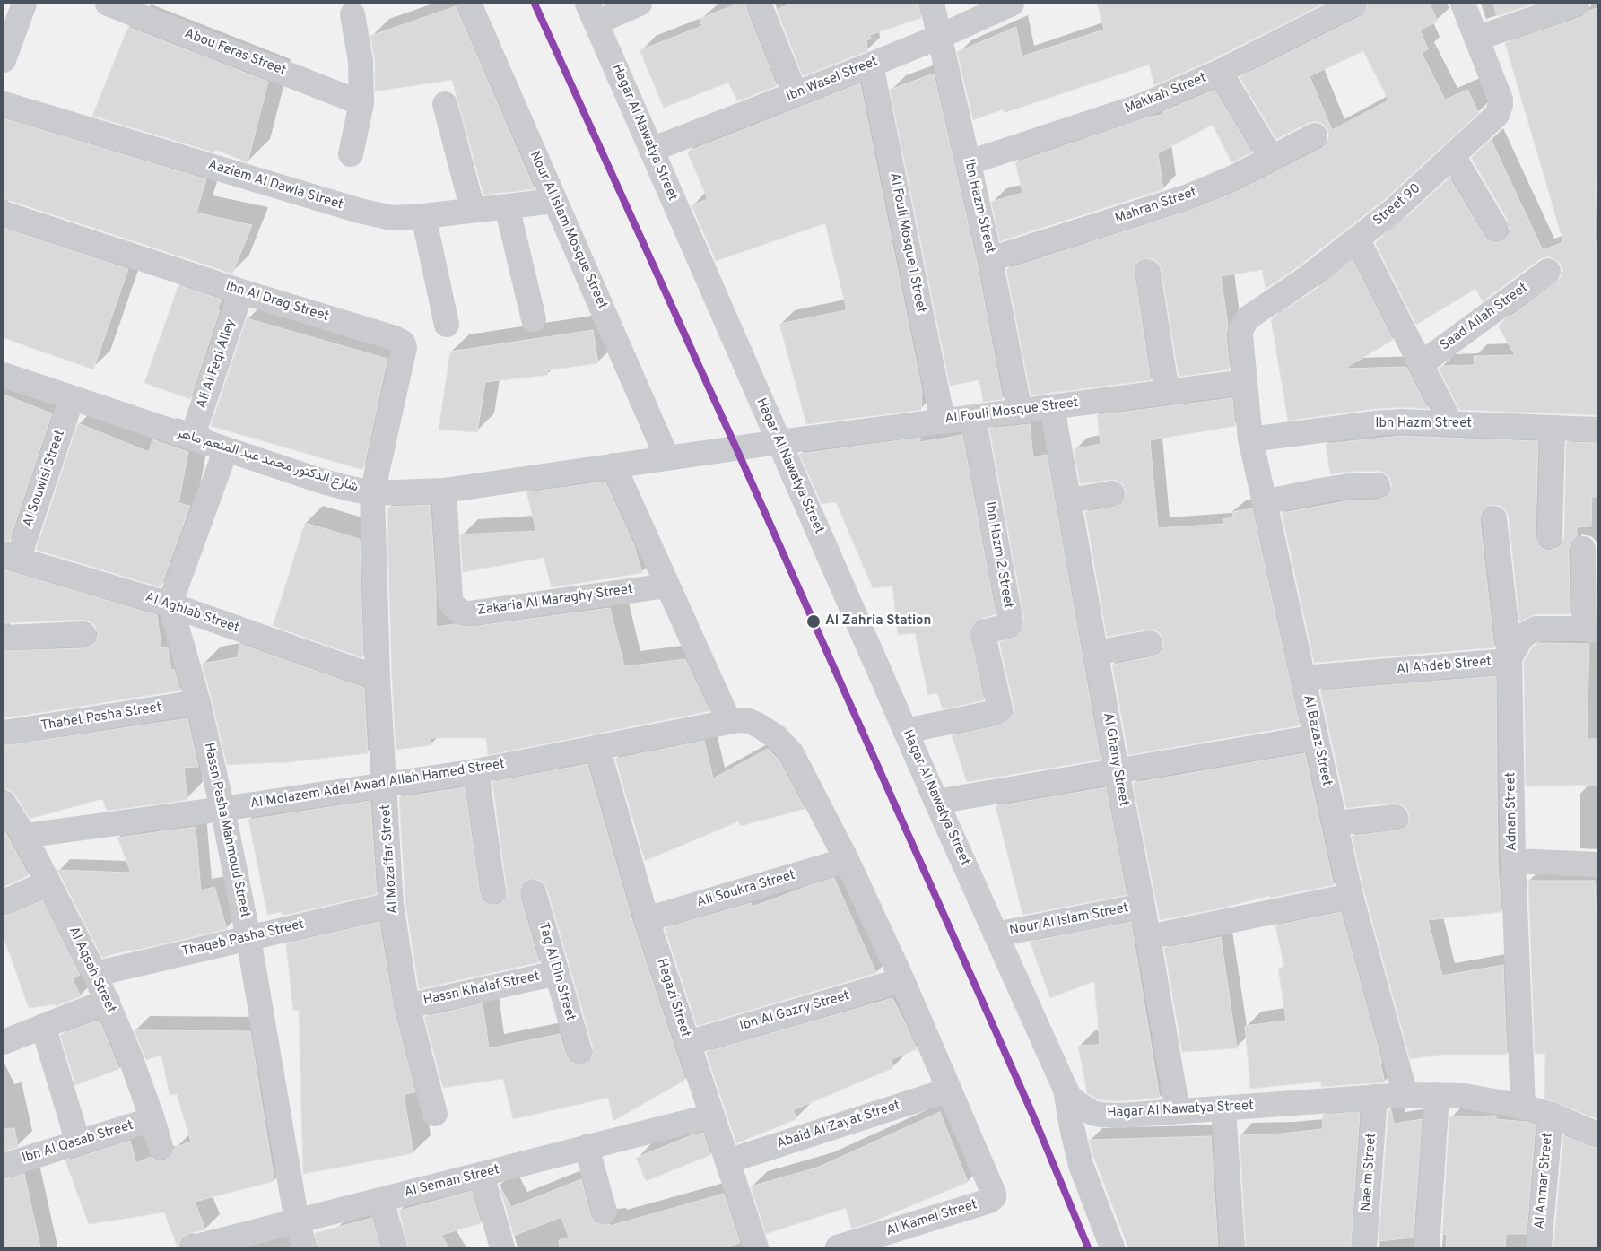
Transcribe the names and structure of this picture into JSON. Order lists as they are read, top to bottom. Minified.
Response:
{"streets":{"street":["Abou Feras Street","Ibn Wasel Street","Makkah Street","Hagar Al Nawatya Street","Aaziem Al Dawla Street","Street 90","Ibn Hazm Street","Mahran Street","Nour Al Islam Mosque Street","Al Fouli Mosque 1 Street","Ibn Al Drag Street","Saad Allah Street","Ali Al Feqi Alley","Al Fouli Mosque Street","شارع الدكتور محمد عبد المنعم ماهر","Al Souwisi Street","Ibn Hazm 2 Street","Zakaria Al Maraghy Street","Al Aghlab Street","Al Ahdeb Street","Thabet Pasha Street","Al Bazaz Street","Al Ghany Street","Al Molazem Adel Awad Allah Hamed Street","Adnan Street","Hassn Pasha Mahmoud Street","Al Mozaffar Street","Ali Soukra Street","Nour Al Islam Street","Thaqeb Pasha Street","Al Aqsah Street","Tag Al Din Street","Hassn Khalaf Street","Hegazi Street","Ibn Al Gazry Street","Abaid Al Zayat Street","Ibn Al Qasab Street","Naeim Street","Al Anmar Street","Al Seman Street","Al Kamel Street"]},"crossings":[["Ibn Wasel Street","Hagar Al Nawatya Street"],["Ibn Wasel Street","Ibn Hazm Street"],["Ibn Wasel Street","Al Fouli Mosque 1 Street"],["Makkah Street","Ibn Hazm Street"],["Hagar Al Nawatya Street","Al Fouli Mosque Street"],["Hagar Al Nawatya Street","شارع الدكتور محمد عبد المنعم ماهر"],["Hagar Al Nawatya Street","Ibn Hazm 2 Street"],["Hagar Al Nawatya Street","Al Bazaz Street"],["Hagar Al Nawatya Street","Al Ghany Street"],["Hagar Al Nawatya Street","Adnan Street"],["Hagar Al Nawatya Street","Nour Al Islam Street"],["Hagar Al Nawatya Street","Naeim Street"],["Hagar Al Nawatya Street","Al Anmar Street"],["Aaziem Al Dawla Street","Nour Al Islam Mosque Street"],["Street 90","Al Fouli Mosque Street"],["Street 90","Al Bazaz Street"],["Ibn Hazm Street","Mahran Street"],["Ibn Hazm Street","Al Fouli Mosque Street"],["Ibn Hazm Street","Al Bazaz Street"],["Nour Al Islam Mosque Street","شارع الدكتور محمد عبد المنعم ماهر"],["Al Fouli Mosque 1 Street","Al Fouli Mosque Street"],["Ibn Al Drag Street","Ali Al Feqi Alley"],["Ibn Al Drag Street","شارع الدكتور محمد عبد المنعم ماهر"],["Ibn Al Drag Street","Al Mozaffar Street"],["Ali Al Feqi Alley","شارع الدكتور محمد عبد المنعم ماهر"],["Al Fouli Mosque Street","شارع الدكتور محمد عبد المنعم ماهر"],["Al Fouli Mosque Street","Ibn Hazm 2 Street"],["Al Fouli Mosque Street","Al Bazaz Street"],["Al Fouli Mosque Street","Al Ghany Street"],["شارع الدكتور محمد عبد المنعم ماهر","Al Souwisi Street"],["شارع الدكتور محمد عبد المنعم ماهر","Zakaria Al Maraghy Street"],["شارع الدكتور محمد عبد المنعم ماهر","Hassn Pasha Mahmoud Street"],["شارع الدكتور محمد عبد المنعم ماهر","Al Mozaffar Street"],["Al Souwisi Street","Al Aghlab Street"],["Al Aghlab Street","Hassn Pasha Mahmoud Street"],["Al Aghlab Street","Al Mozaffar Street"],["Al Ahdeb Street","Al Bazaz Street"],["Al Ahdeb Street","Adnan Street"],["Thabet Pasha Street","Hassn Pasha Mahmoud Street"],["Al Ghany Street","Nour Al Islam Street"],["Al Molazem Adel Awad Allah Hamed Street","Hassn Pasha Mahmoud Street"],["Al Molazem Adel Awad Allah Hamed Street","Al Mozaffar Street"],["Al Molazem Adel Awad Allah Hamed Street","Ali Soukra Street"],["Al Molazem Adel Awad Allah Hamed Street","Al Aqsah Street"],["Al Molazem Adel Awad Allah Hamed Street","Hegazi Street"],["Al Molazem Adel Awad Allah Hamed Street","Ibn Al Gazry Street"],["Al Molazem Adel Awad Allah Hamed Street","Abaid Al Zayat Street"],["Al Molazem Adel Awad Allah Hamed Street","Al Kamel Street"],["Hassn Pasha Mahmoud Street","Thaqeb Pasha Street"],["Hassn Pasha Mahmoud Street","Al Seman Street"],["Al Mozaffar Street","Thaqeb Pasha Street"],["Al Mozaffar Street","Hassn Khalaf Street"],["Ali Soukra Street","Hegazi Street"],["Thaqeb Pasha Street","Al Aqsah Street"],["Al Aqsah Street","Ibn Al Qasab Street"],["Tag Al Din Street","Hassn Khalaf Street"],["Hegazi Street","Ibn Al Gazry Street"],["Hegazi Street","Abaid Al Zayat Street"],["Hegazi Street","Al Seman Street"]],"places":["Al Zahria Station"]}
